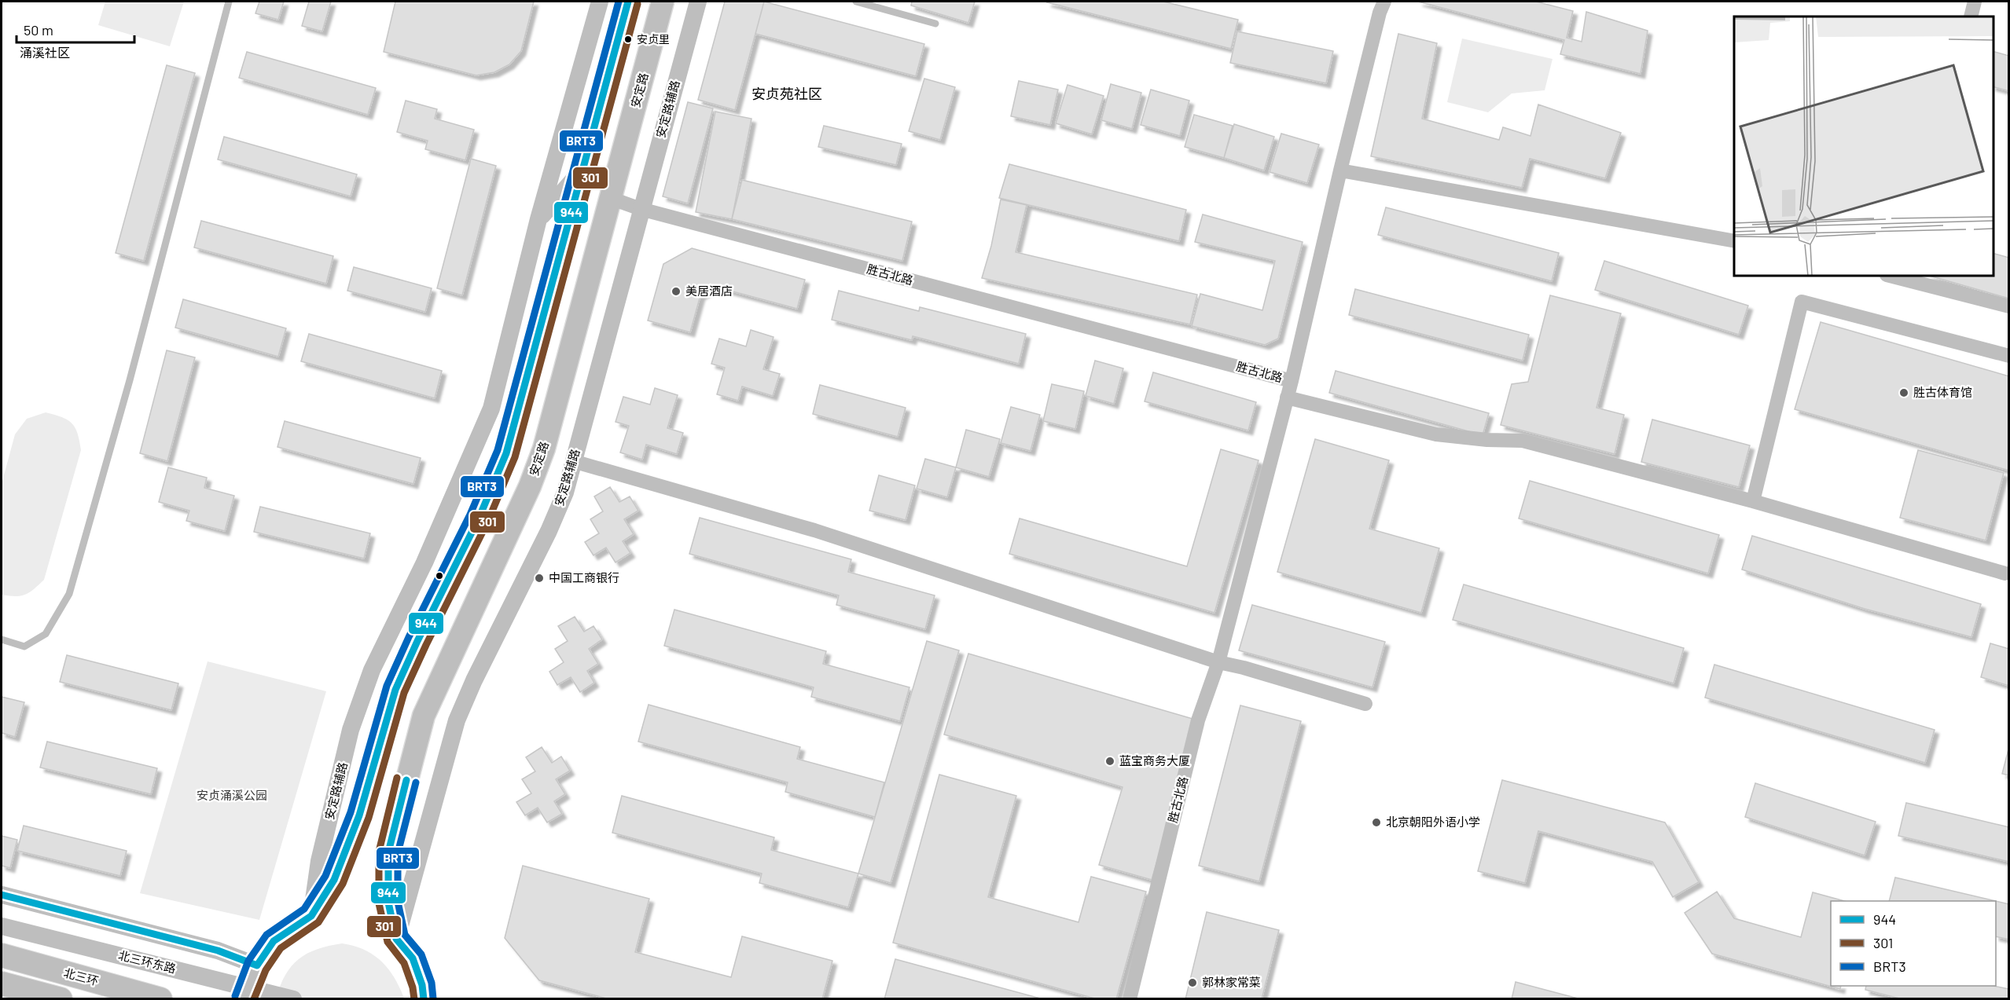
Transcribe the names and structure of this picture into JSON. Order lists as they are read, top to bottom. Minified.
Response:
{"streets":{"highway":["北三环"],"main road":["安定路"],"street":["安定路辅路","胜古北路","北三环东路"]},"crossings":[["安定路","安定路辅路"],["安定路","胜古北路"],["安定路辅路","胜古北路"]],"districts":["涌溪社区","安贞苑社区"],"parks":["安贞涌溪公园"],"places":["安贞里","美居酒店","胜古体育馆","中国工商银行","蓝宝商务大厦","北京朝阳外语小学","郭林家常菜"],"lines":["transit line 944","transit line BRT3","transit line 301"],"legend":["944","301","BRT3"],"scale_bar":"50 m"}
